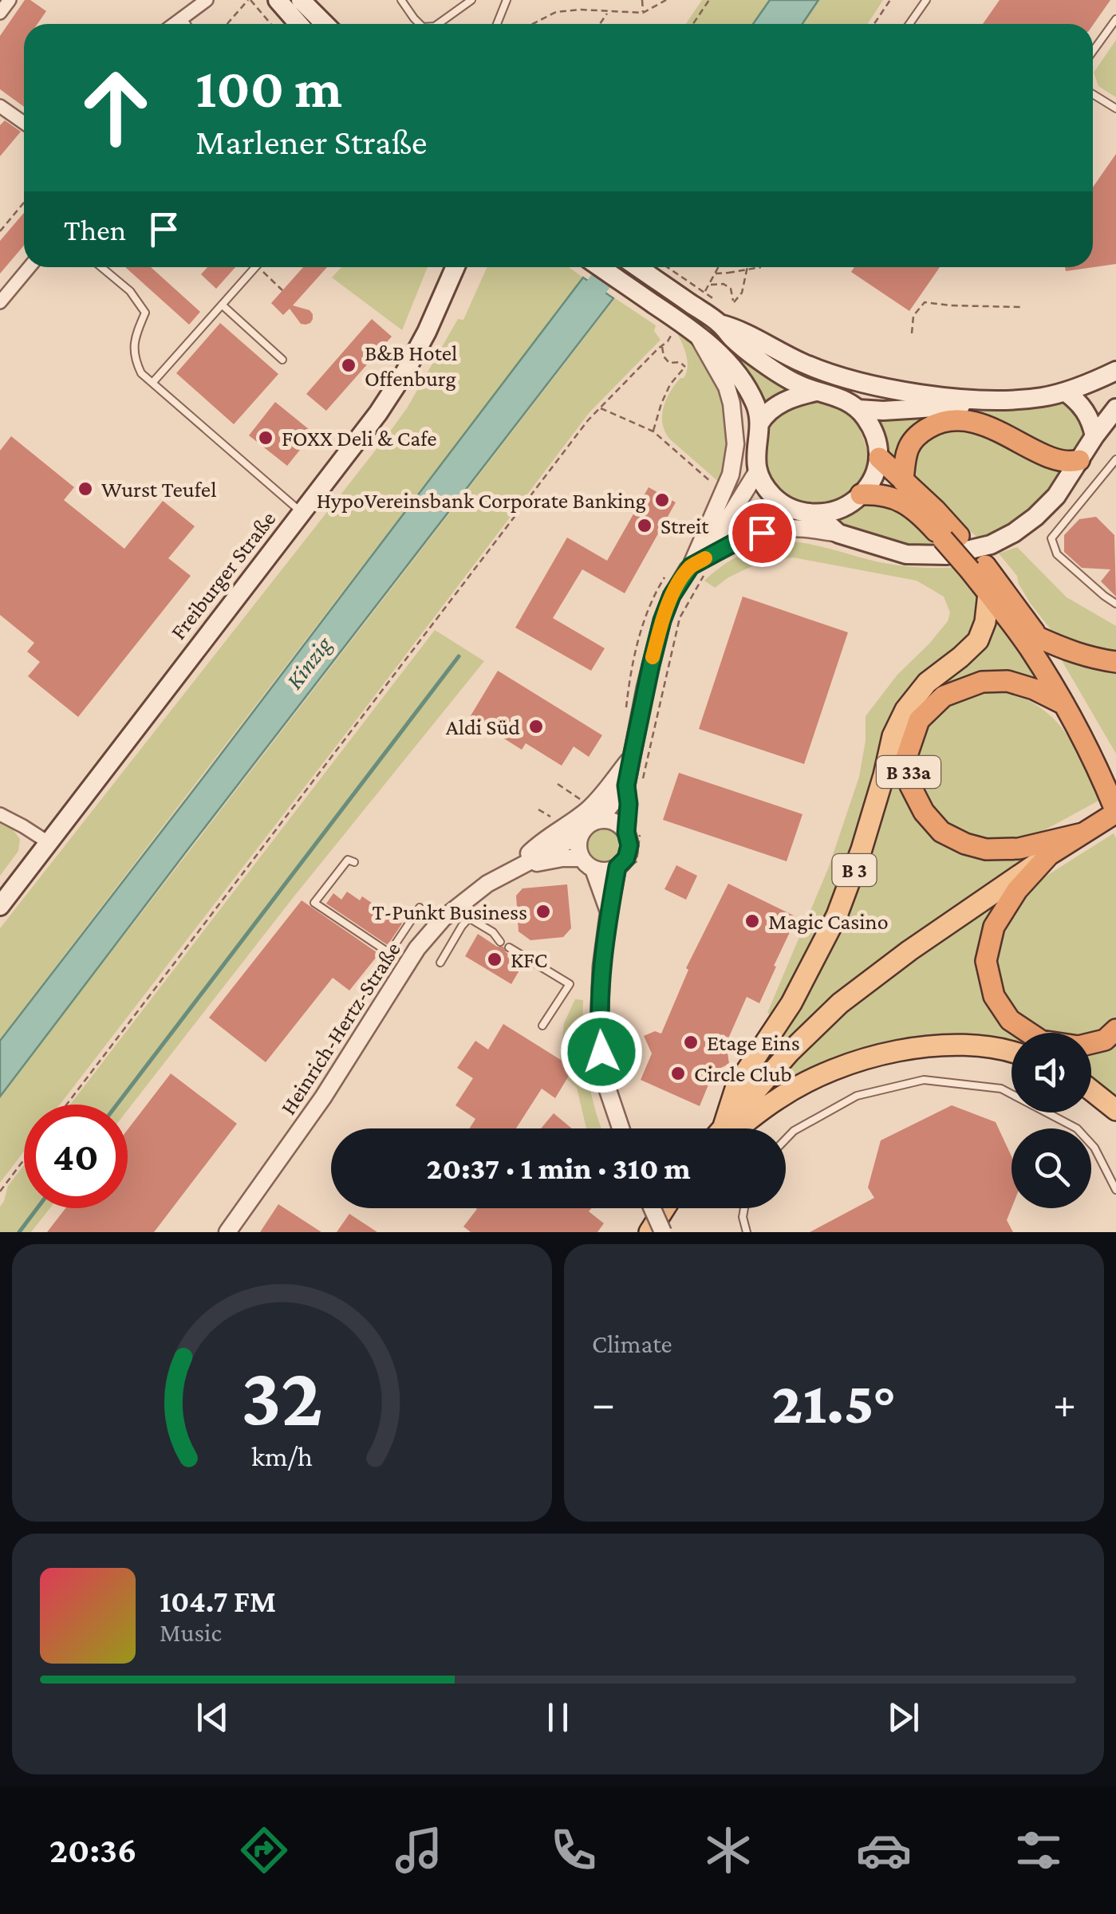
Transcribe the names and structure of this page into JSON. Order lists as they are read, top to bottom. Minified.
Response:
{"streets":{"highway":["B 33a"],"main road":["Freiburger Straße","B 3"],"street":["Heinrich-Hertz-Straße"]},"water":["Kinzig"],"places":["B&B Hotel Offenburg","FOXX Deli & Cafe","Wurst Teufel","HypoVereinsbank Corporate Banking","Streit","Aldi Süd","T-Punkt Business","Magic Casino","KFC","Etage Eins","Circle Club"],"page":{"turn":["100 m","Marlener Straße"],"then":"Then","limit":"40","trip":"20:37 · 1 min · 310 m","tile":"Climate","heat":["−","21.5°","+"],"song":["104.7 FM","Music"],"tabs":"20:36","gauge":["32","km/h"]}}
